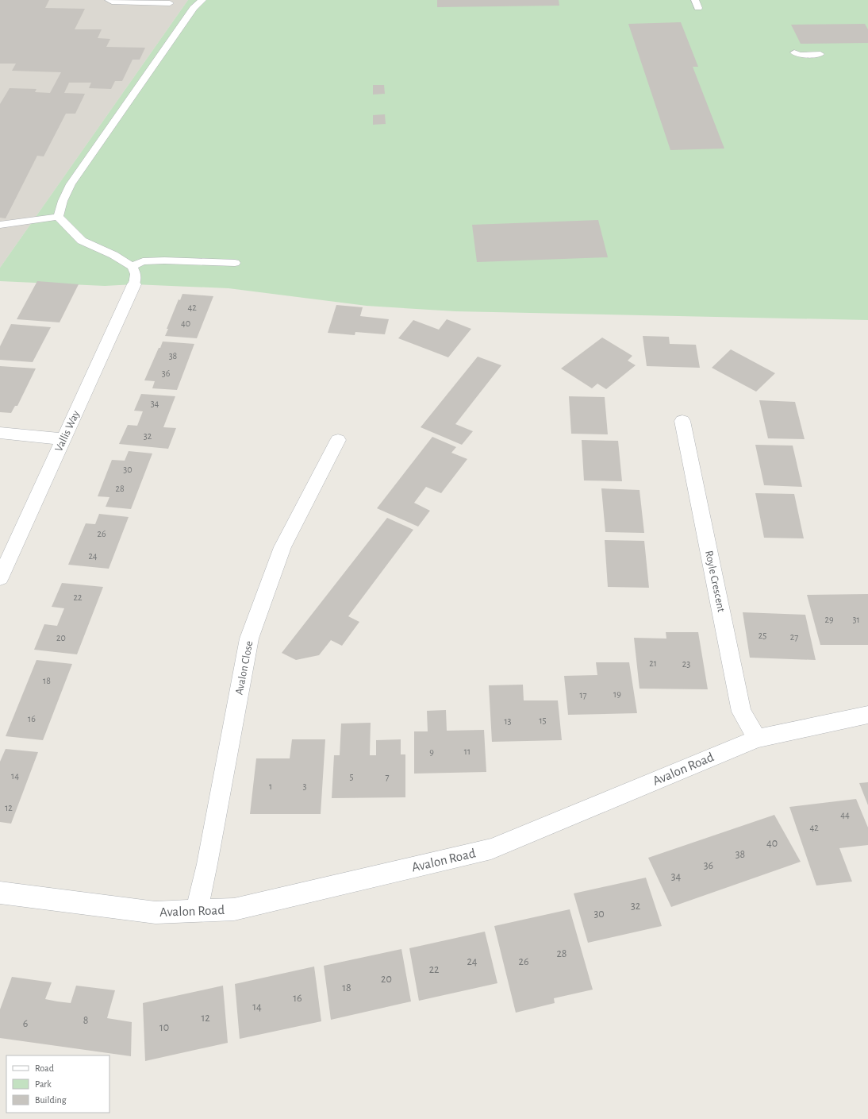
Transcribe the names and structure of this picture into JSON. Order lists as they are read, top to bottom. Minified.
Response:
{"streets":{"street":["Vallis Way","Royle Crescent","Avalon Close","Avalon Road"]},"crossings":[["Royle Crescent","Avalon Road"],["Avalon Close","Avalon Road"]],"house_numbers":["42","40","38","36","34","32","30","28","26","24","22","29","31","25","27","20","21","23","18","19","17","16","15","13","11","9","14","5","7","1","3","12","44","42","40","38","36","34","32","30","28","24","26","22","20","18","16","14","12","8","6","10"],"legend":["Road","Park","Building"]}
